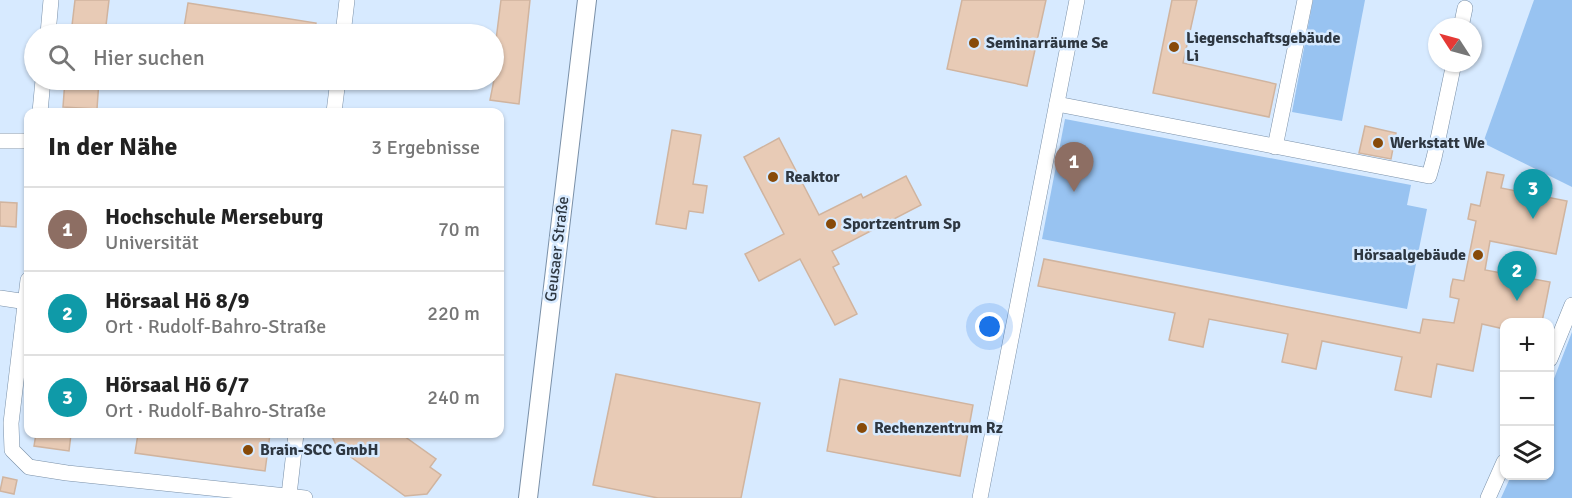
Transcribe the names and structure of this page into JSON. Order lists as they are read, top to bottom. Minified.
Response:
{"streets":{"street":["Geusaer Straße"]},"places":["Seminarräume Se","Liegenschaftsgebäude Li","Werkstatt We","Reaktor","Sportzentrum Sp","Hörsaalgebäude","Rechenzentrum Rz","Brain-SCC GmbH"],"north":"top left","page":{"search":"Hier suchen","heading":["In der Nähe","3 Ergebnisse"],"pins":["1","3","2"],"list":[{"mark":"1","name":"Hochschule Merseburg","note":"Universität","value":"70 m"},{"mark":"2","name":"Hörsaal Hö 8/9","note":"Ort · Rudolf-Bahro-Straße","value":"220 m"},{"mark":"3","name":"Hörsaal Hö 6/7","note":"Ort · Rudolf-Bahro-Straße","value":"240 m"}],"map_buttons":["+","−"]}}
